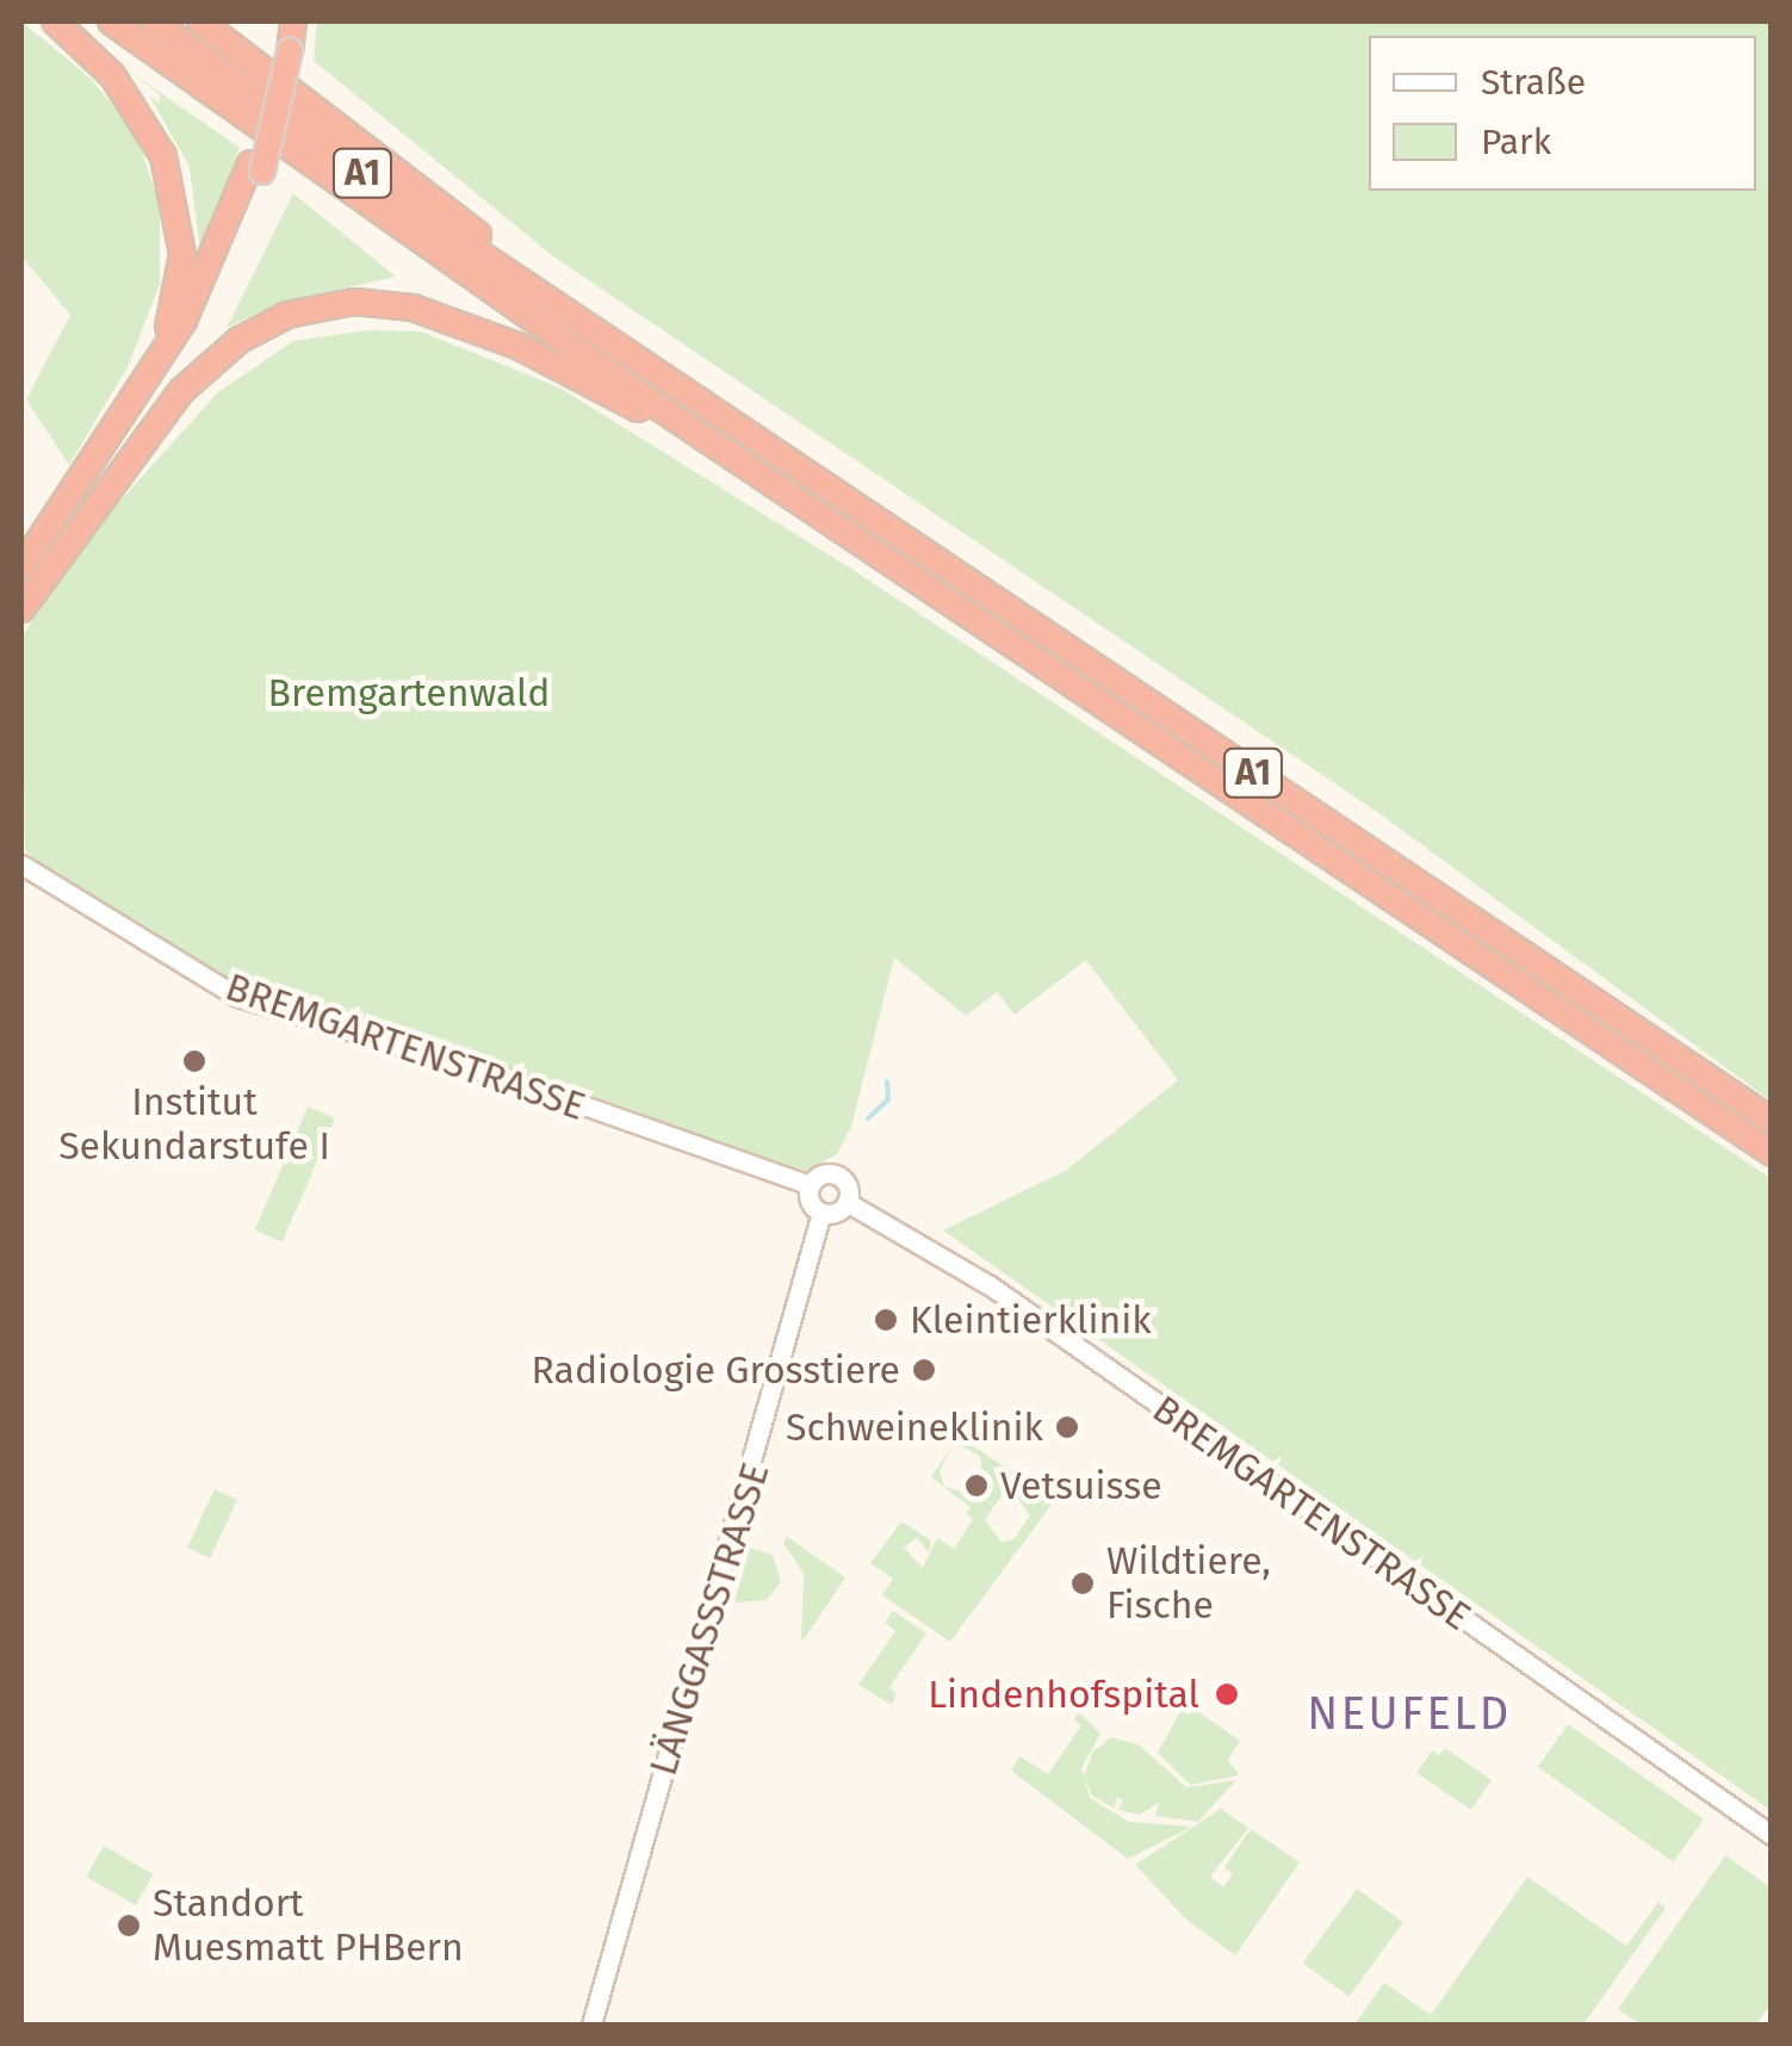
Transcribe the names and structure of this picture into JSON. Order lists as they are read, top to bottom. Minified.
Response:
{"streets":{"highway":["A1"],"main road":["BREMGARTENSTRASSE","LÄNGGASSSTRASSE"]},"crossings":[["BREMGARTENSTRASSE","LÄNGGASSSTRASSE"]],"districts":["NEUFELD"],"parks":["Bremgartenwald"],"places":["Institut Sekundarstufe I","Kleintierklinik","Radiologie Grosstiere","Schweineklinik","Vetsuisse","Wildtiere, Fische","Lindenhofspital","Standort Muesmatt PHBern"],"legend":["Straße","Park"]}
